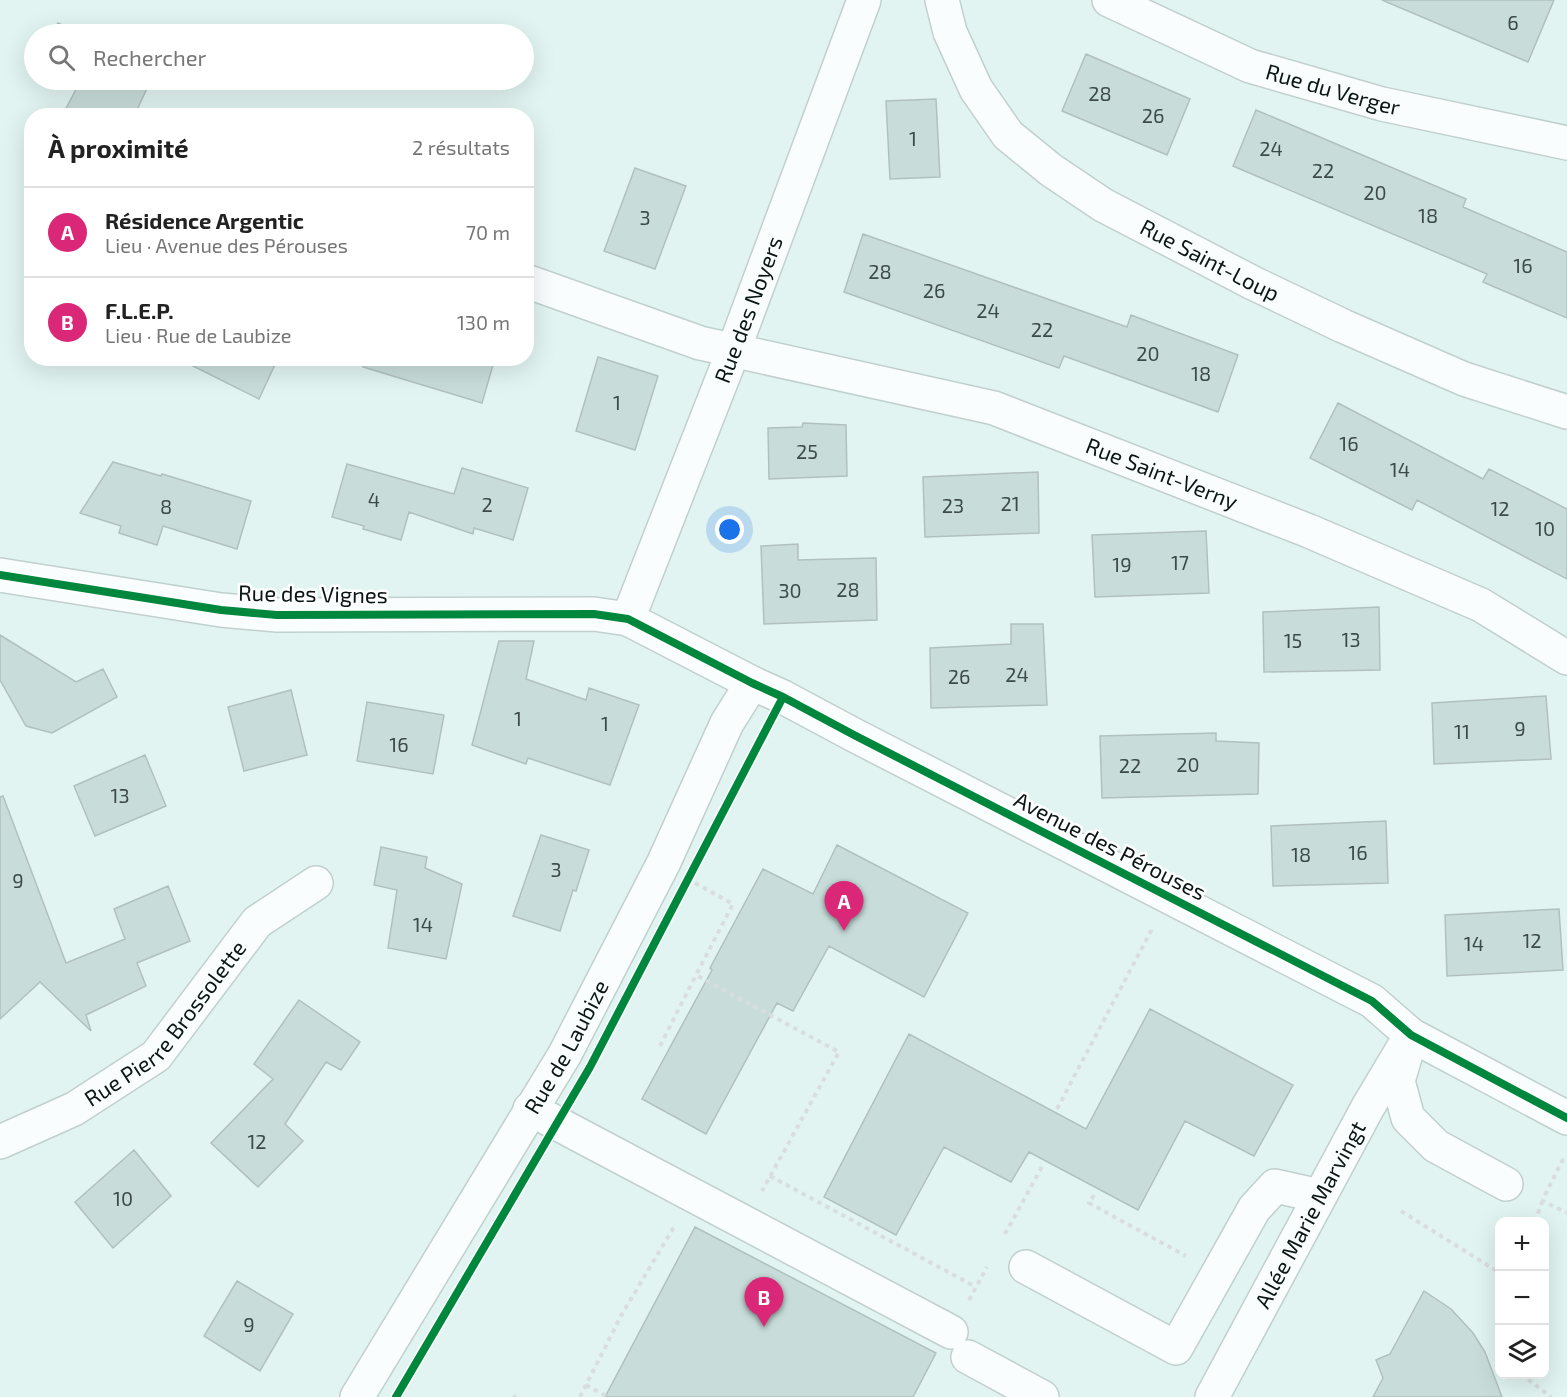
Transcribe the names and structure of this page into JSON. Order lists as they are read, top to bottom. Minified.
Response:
{"streets":{"street":["Rue du Verger","Rue Saint-Loup","Rue des Noyers","Rue Saint-Verny","Rue des Vignes","Avenue des Pérouses","Rue Pierre Brossolette","Rue de Laubize","Allée Marie Marvingt"]},"crossings":[["Rue des Noyers","Rue Saint-Verny"],["Rue des Noyers","Rue des Vignes"],["Rue des Noyers","Avenue des Pérouses"],["Rue des Vignes","Avenue des Pérouses"],["Avenue des Pérouses","Rue de Laubize"],["Avenue des Pérouses","Allée Marie Marvingt"]],"house_numbers":["6","28","26","1","24","22","20","18","3","16","28","26","24","22","20","18","1","16","25","14","4","21","2","23","8","12","10","17","19","28","30","13","15","24","26","1","1","9","11","16","20","22","13","16","18","3","9","14","12","14","12","10","9"],"page":{"search":"Rechercher","heading":["À proximité","2 résultats"],"list":[{"mark":"A","name":"Résidence Argentic","note":"Lieu · Avenue des Pérouses","value":"70 m"},{"mark":"B","name":"F.L.E.P.","note":"Lieu · Rue de Laubize","value":"130 m"}],"pins":["A","B"],"map_buttons":["+","−"]}}
